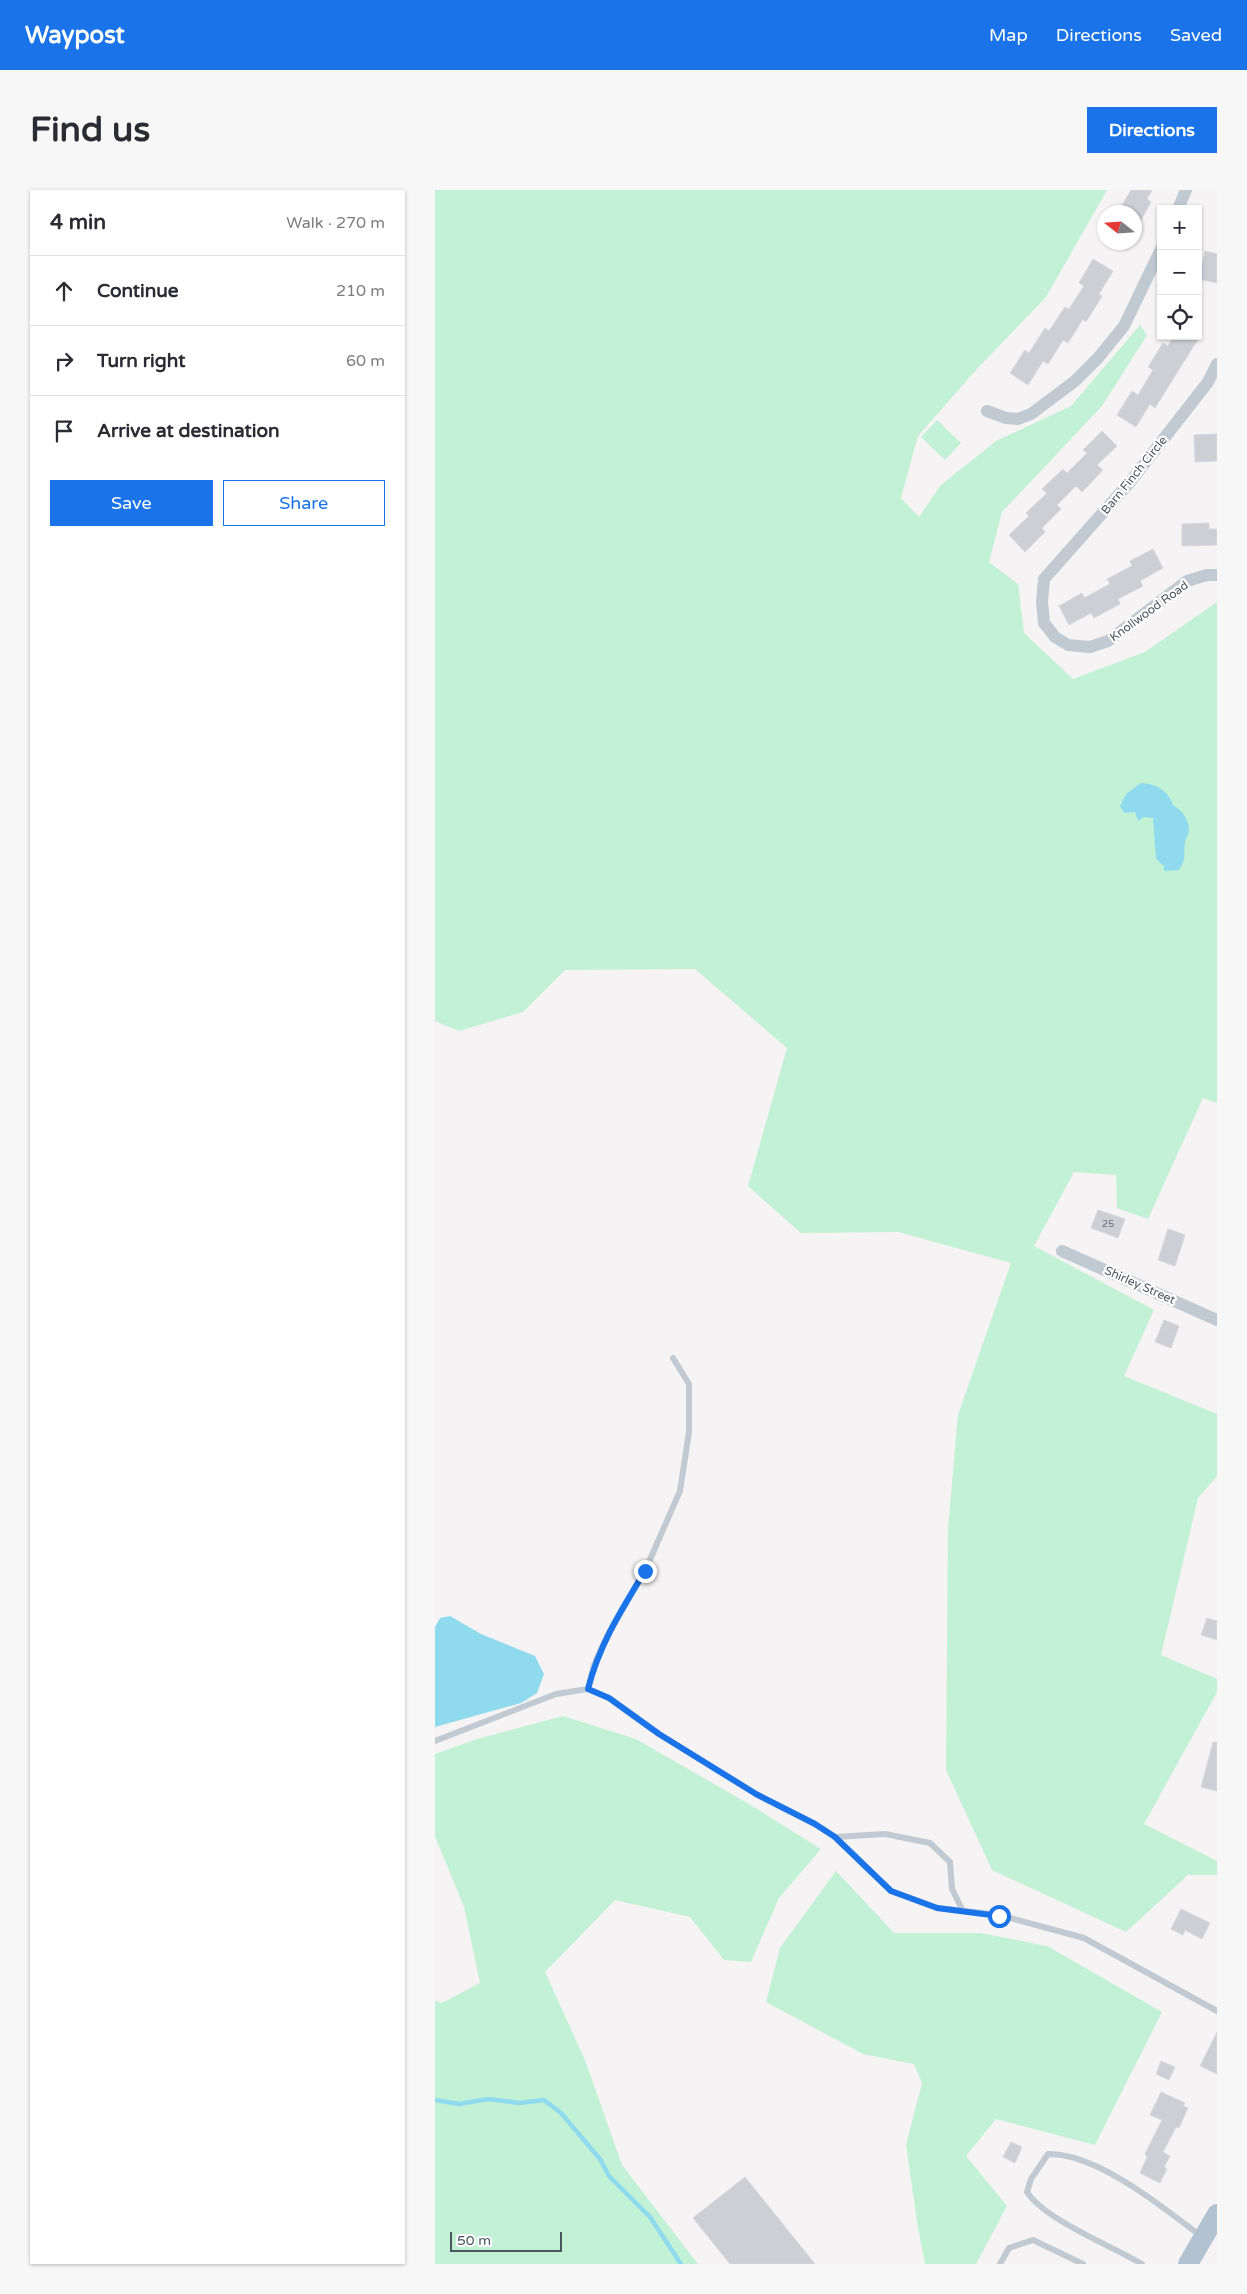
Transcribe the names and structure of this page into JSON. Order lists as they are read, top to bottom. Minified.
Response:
{"streets":{"street":["Barn Finch Circle","Knollwood Road","Shirley Street"]},"crossings":[["Barn Finch Circle","Knollwood Road"]],"house_numbers":["25"],"scale_bar":"50 m","north":"left","page":{"header":"Waypost","nav":["Map","Directions","Saved"],"buttons":["Directions",["Save","Share"]],"title":"Find us","heading":["4 min","Walk · 270 m"],"map_buttons":["+","−"],"list":[["Continue","210 m"],["Turn right","60 m"],"Arrive at destination"],"scale":"50 m"}}
